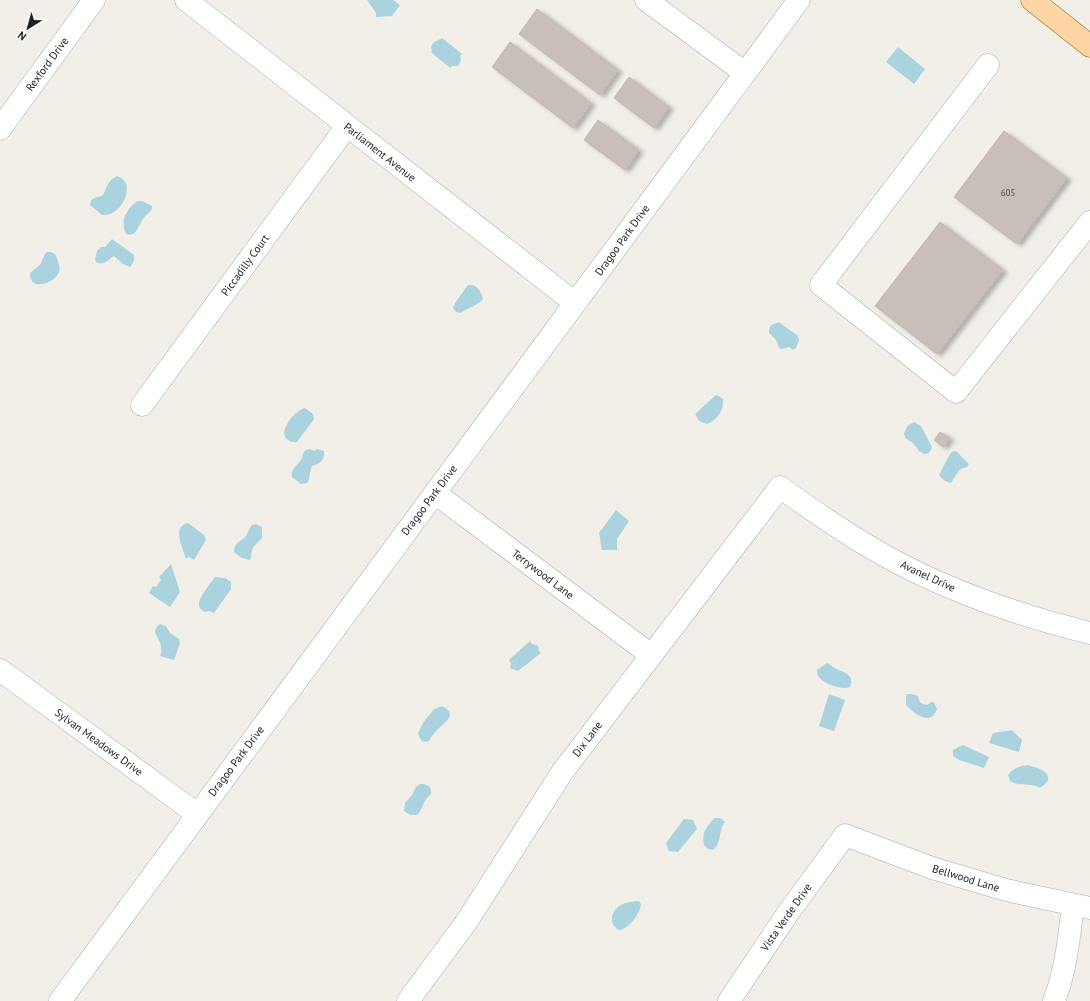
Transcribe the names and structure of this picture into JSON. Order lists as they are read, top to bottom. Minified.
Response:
{"streets":{"street":["Rexford Drive","Parliament Avenue","Dragoo Park Drive","Piccadilly Court","Terrywood Lane","Avanel Drive","Dix Lane","Sylvan Meadows Drive","Bellwood Lane","Vista Verde Drive"]},"crossings":[["Parliament Avenue","Dragoo Park Drive"],["Parliament Avenue","Piccadilly Court"],["Dragoo Park Drive","Terrywood Lane"],["Dragoo Park Drive","Sylvan Meadows Drive"],["Terrywood Lane","Dix Lane"],["Avanel Drive","Dix Lane"],["Bellwood Lane","Vista Verde Drive"]],"house_numbers":["605"],"north":"bottom left"}
